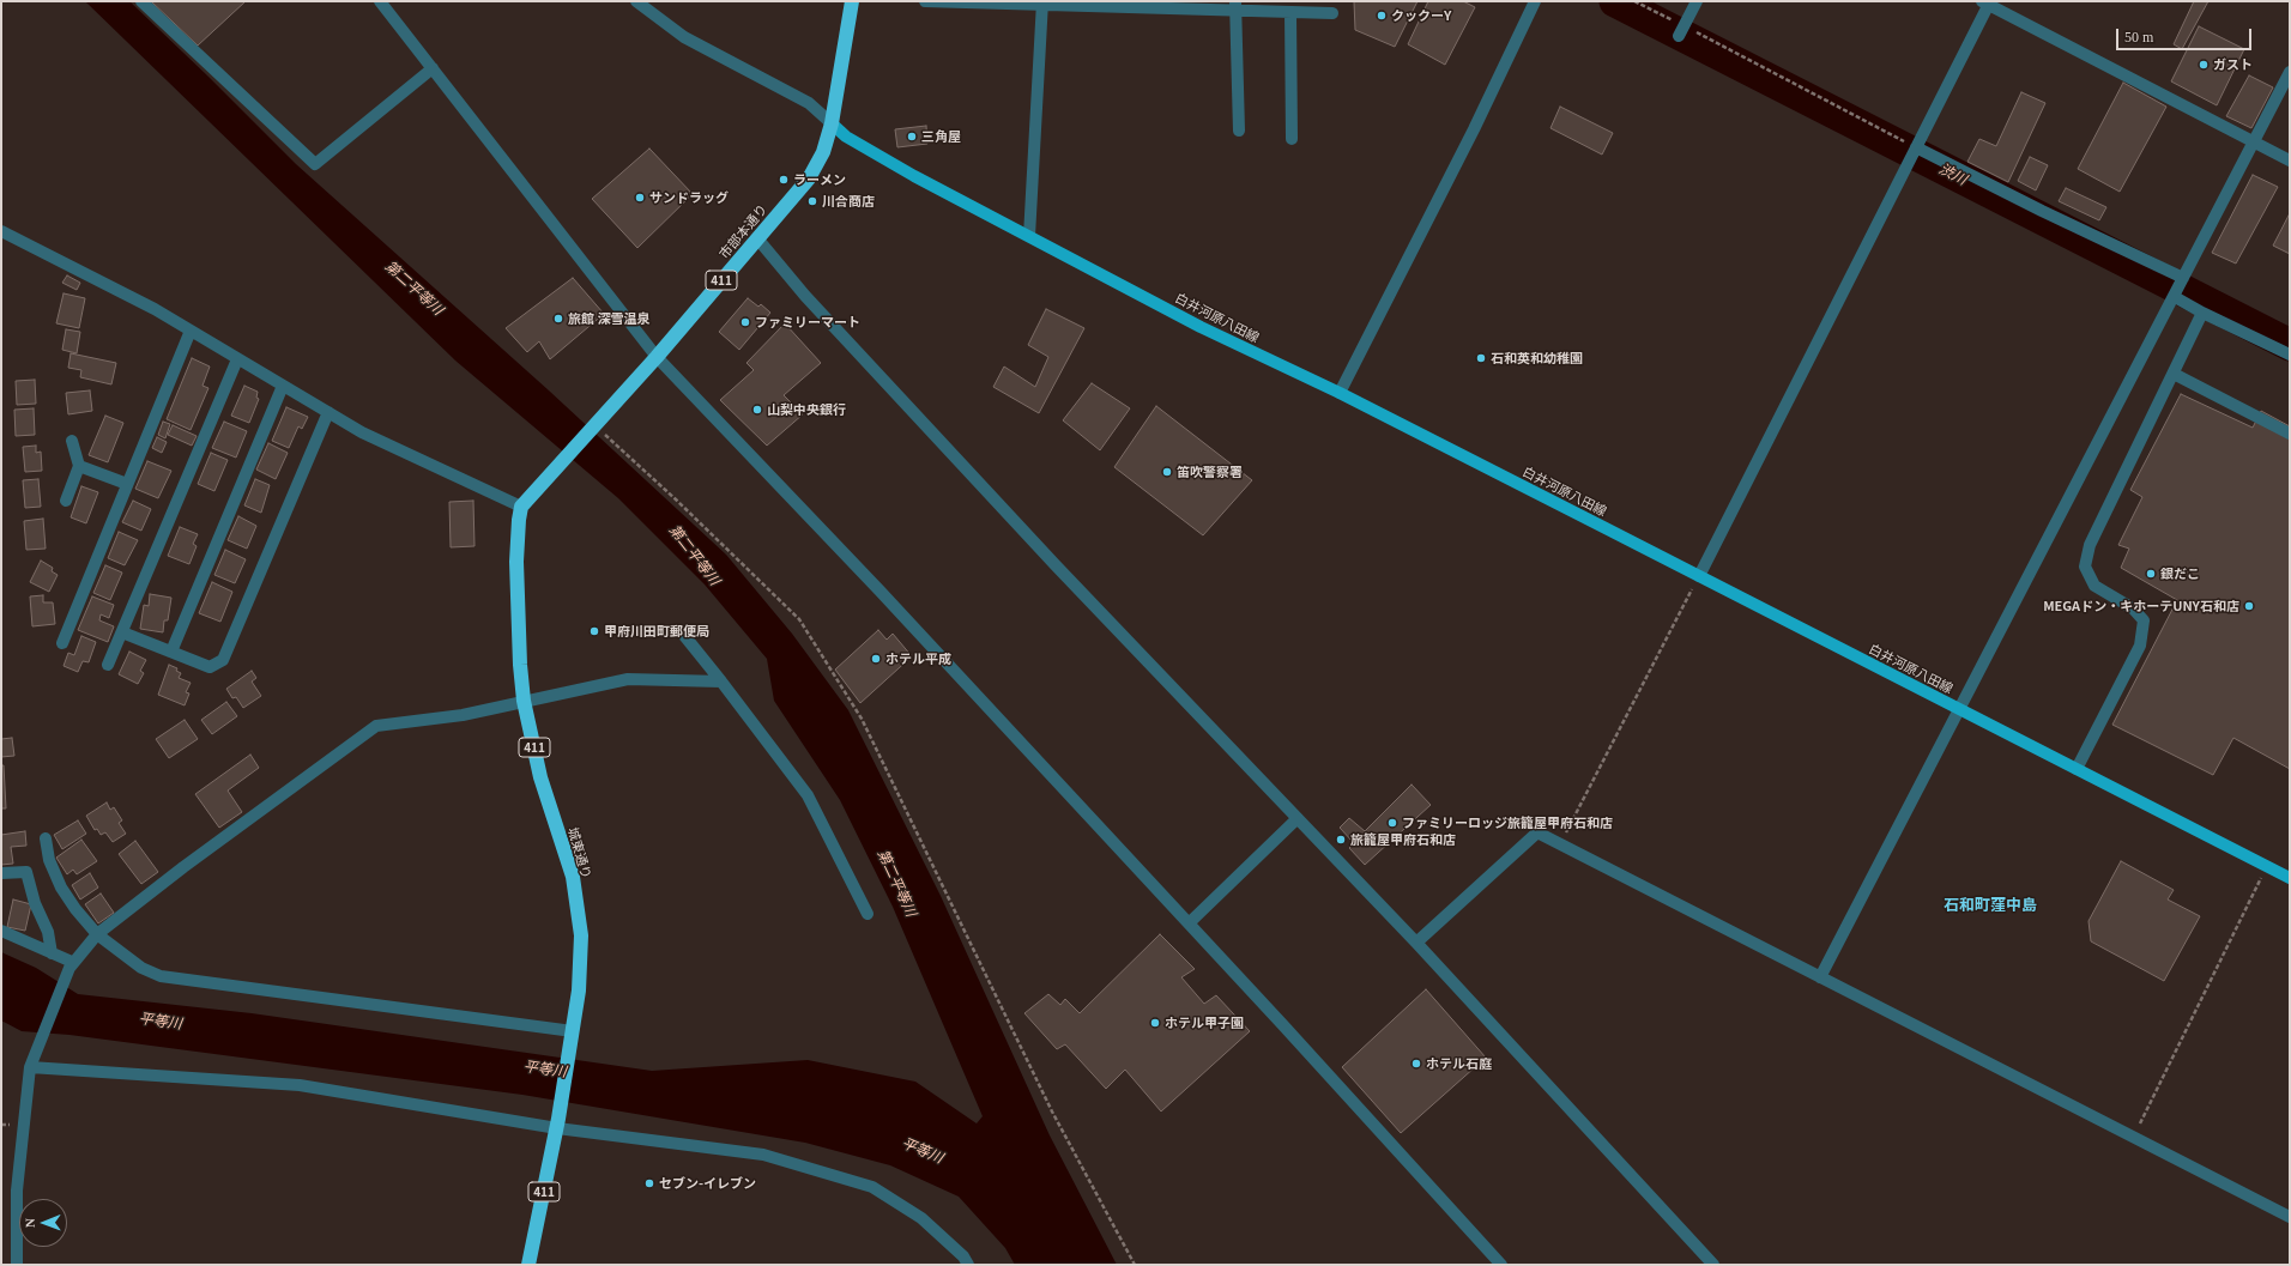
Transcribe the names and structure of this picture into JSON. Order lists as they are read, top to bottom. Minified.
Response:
{"streets":{"highway":["市部本通り","411","城東通り"],"main road":["白井河原八田線"]},"crossings":[["市部本通り","白井河原八田線"],["市部本通り","城東通り"]],"districts":["石和町窪中島"],"water":["渋川","第二平等川","平等川"],"places":["クックーY","ガスト","三角屋","ラーメン","サンドラッグ","川合商店","旅館 深雪温泉","ファミリーマート","石和英和幼稚園","山梨中央銀行","笛吹警察署","銀だこ","MEGAドン・キホーテUNY石和店","甲府川田町郵便局","ホテル平成","ファミリーロッジ旅籠屋甲府石和店","旅籠屋甲府石和店","ホテル甲子園","ホテル石庭","セブン-イレブン"],"scale_bar":"50 m","north":"left"}
